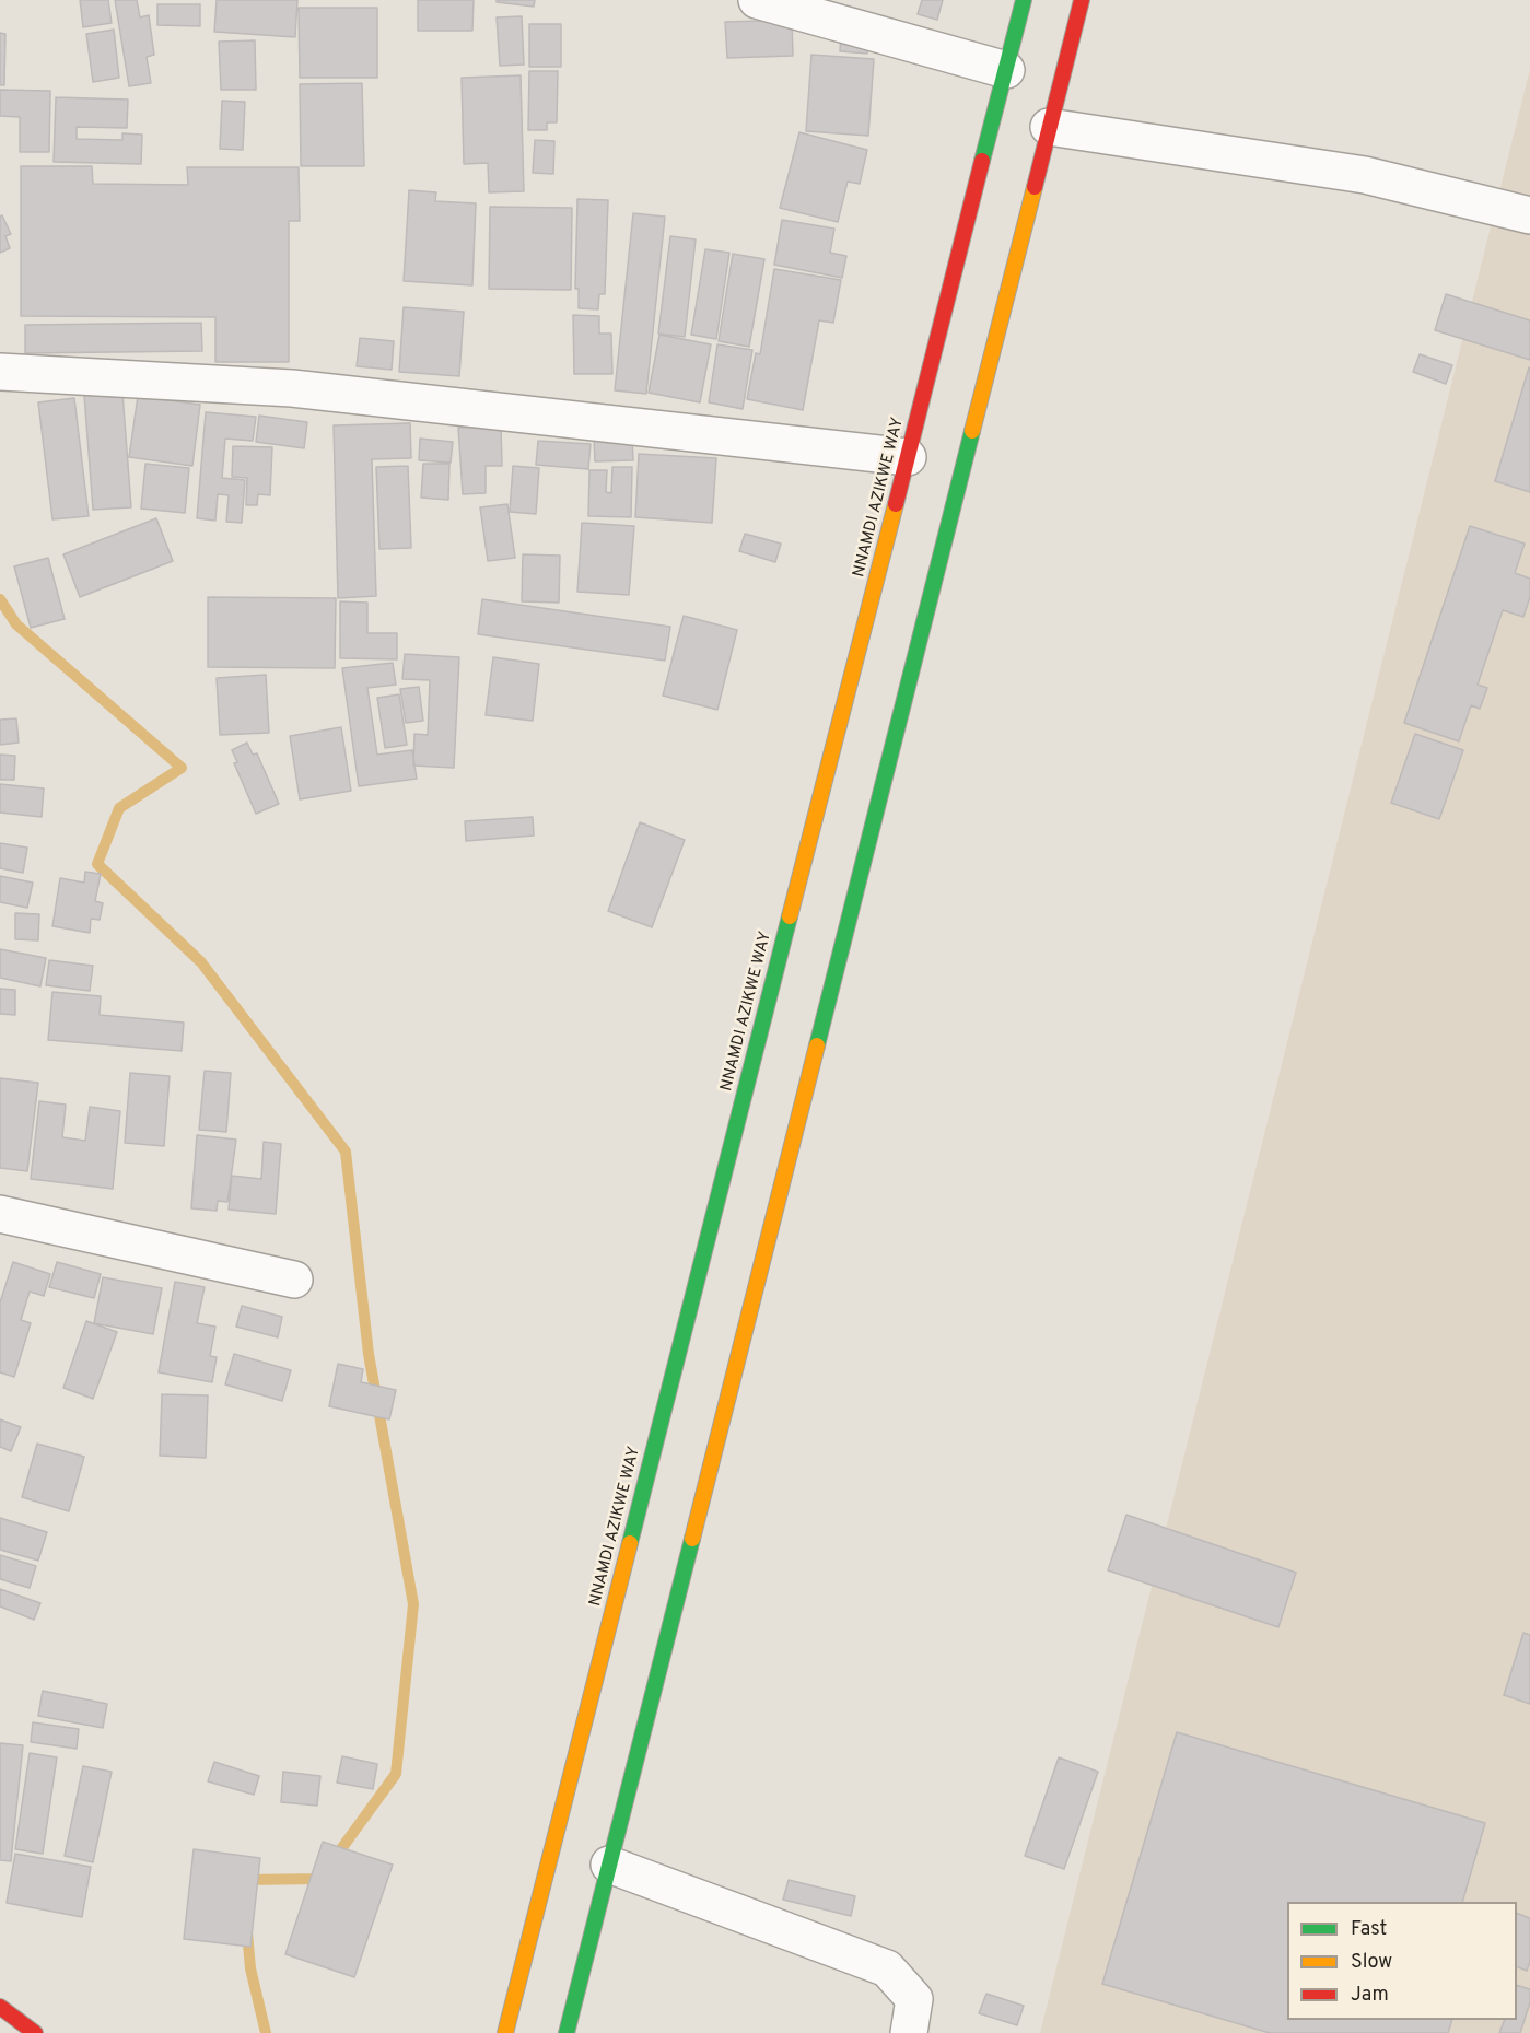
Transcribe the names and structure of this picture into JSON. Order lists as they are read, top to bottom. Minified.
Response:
{"streets":{"main road":["NNAMDI AZIKWE WAY"]},"legend":["Fast","Slow","Jam"]}
